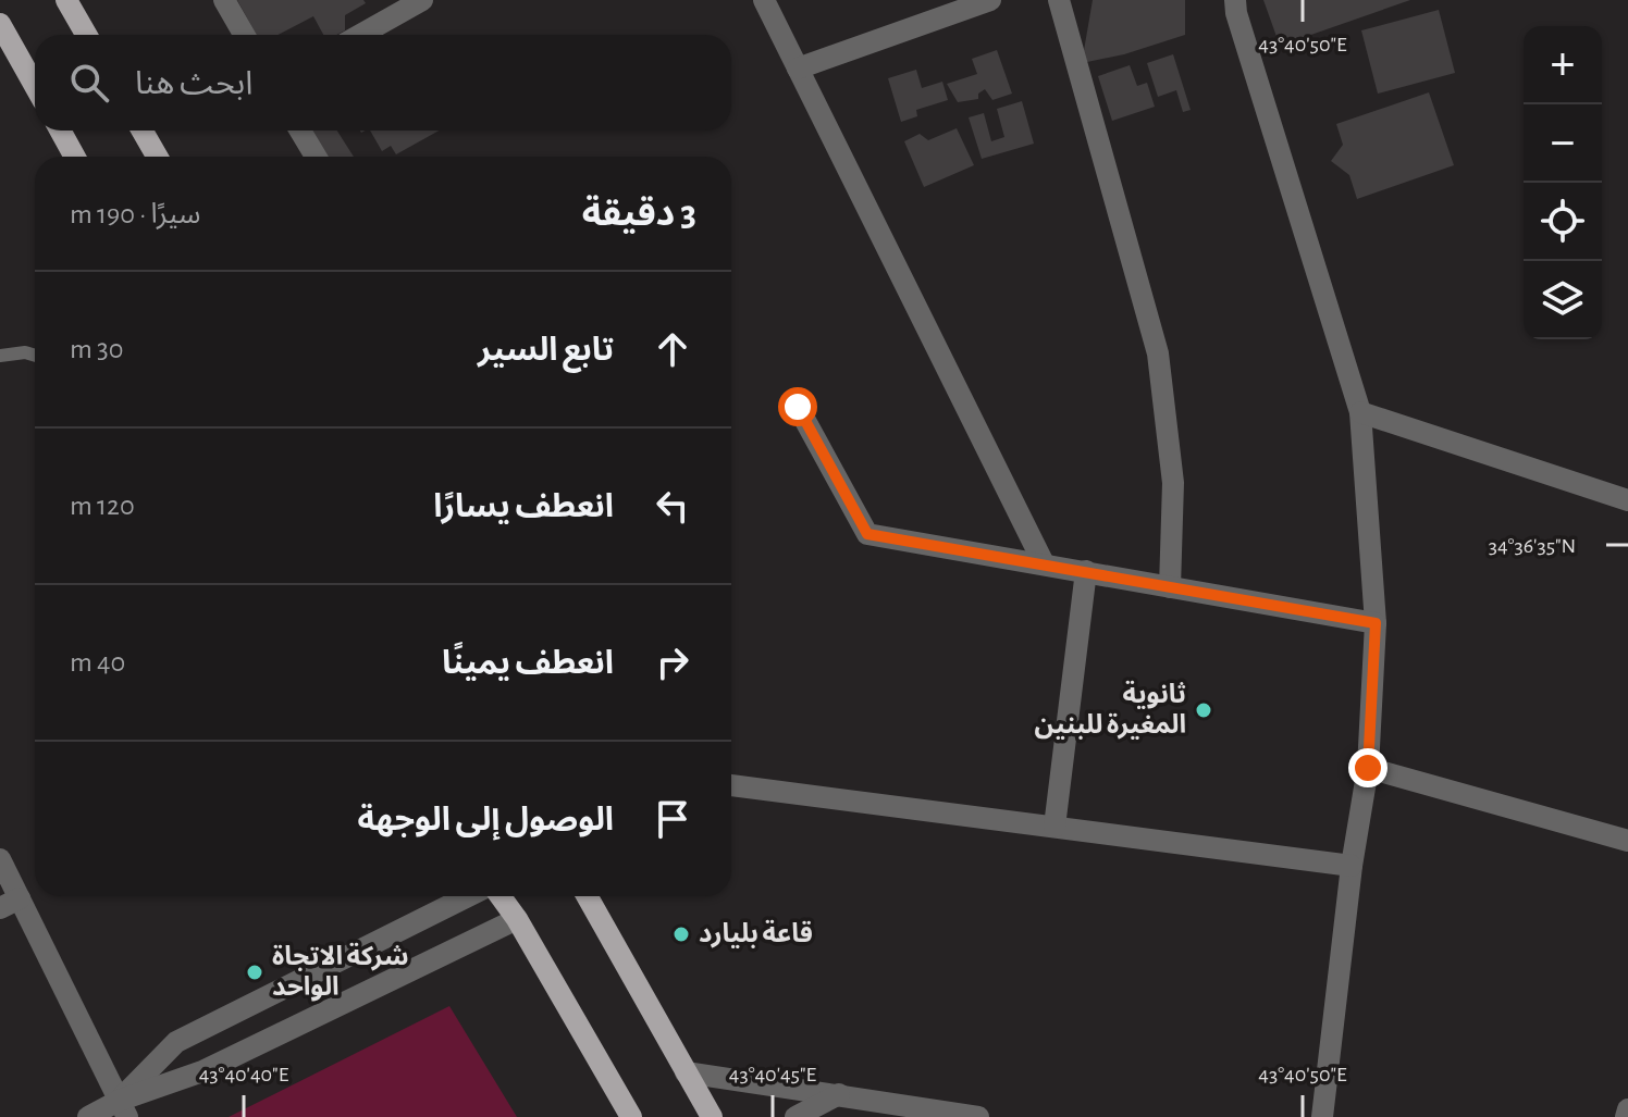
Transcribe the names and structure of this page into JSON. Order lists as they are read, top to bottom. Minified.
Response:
{"places":["ثانوية المغيرة للبنين","قاعة بليارد","شركة الاتجاة الواحد"],"page":{"map_buttons":["+","−"],"search":"ابحث هنا","heading":["3 دقيقة","سيرًا · 190 m"],"list":[["تابع السير","30 m"],["انعطف يسارًا","120 m"],["انعطف يمينًا","40 m"],"الوصول إلى الوجهة"]},"coordinates":["43°40'50\"E","34°36'35\"N","43°40'40\"E","43°40'45\"E"]}
